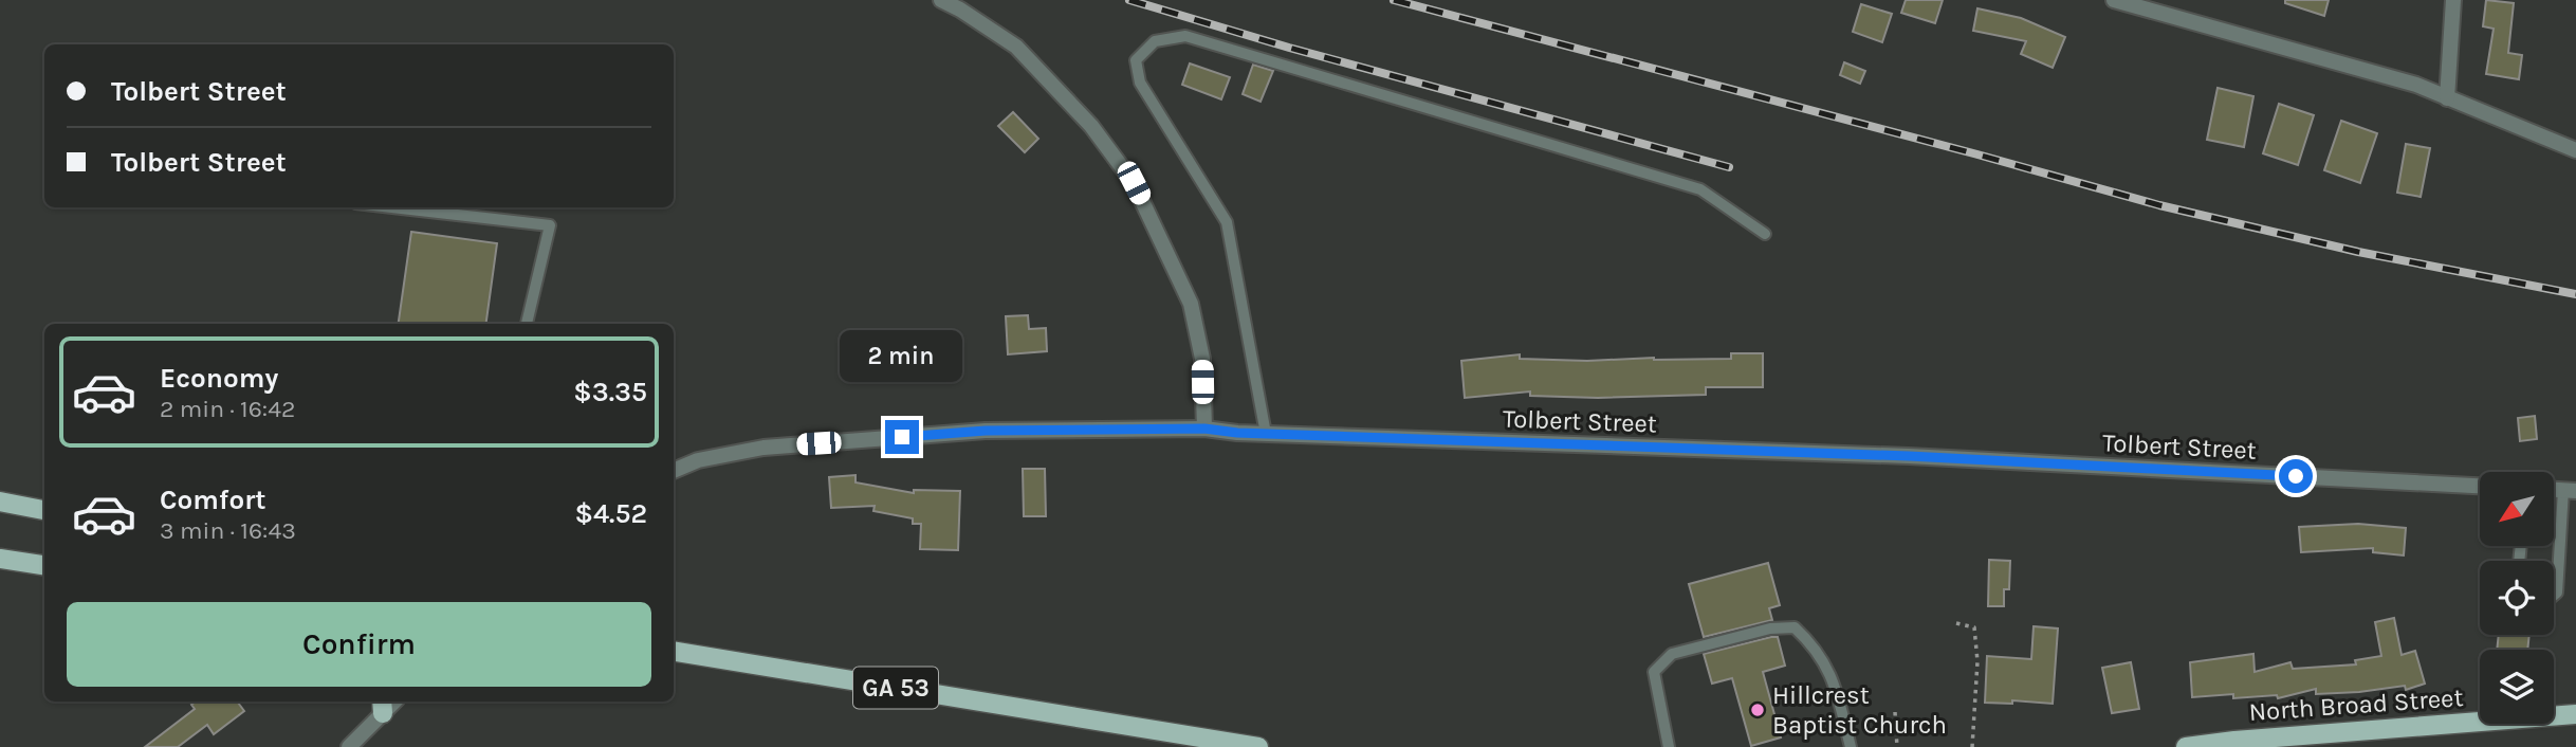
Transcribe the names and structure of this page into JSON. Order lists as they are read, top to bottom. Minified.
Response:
{"streets":{"main road":["GA 53","North Broad Street"],"street":["Tolbert Street"]},"places":["Hillcrest Baptist Church"],"north":"bottom left","page":{"banner":["Tolbert Street","Tolbert Street"],"bubble":"2 min","list":[{"name":"Economy","note":"2 min · 16:42","value":"$3.35"},{"name":"Comfort","note":"3 min · 16:43","value":"$4.52"}],"buttons":"Confirm"}}
